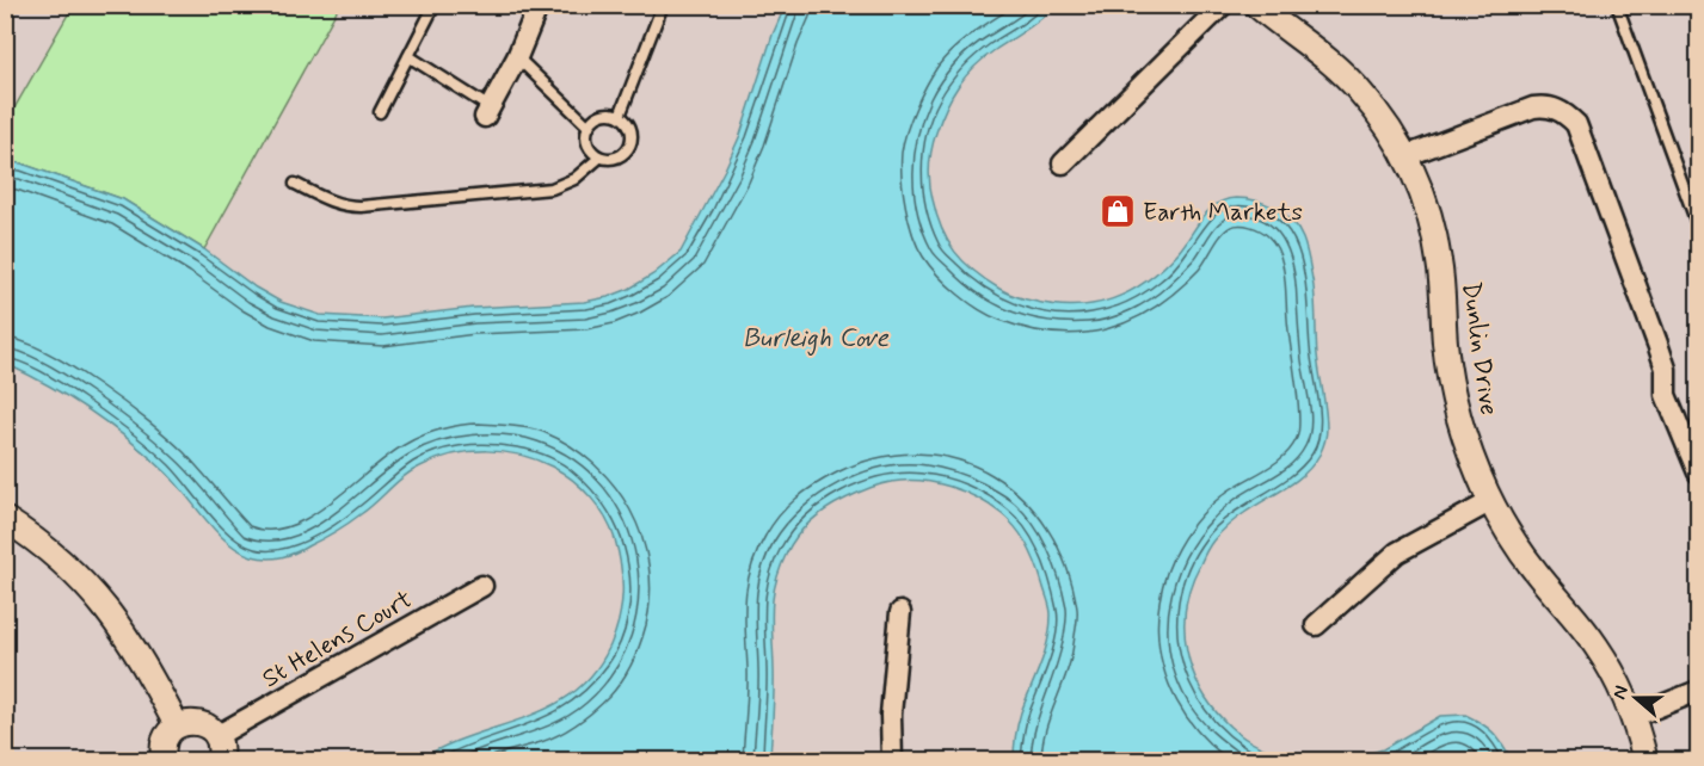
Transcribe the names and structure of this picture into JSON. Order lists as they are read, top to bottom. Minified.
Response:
{"streets":{"street":["Dunlin Drive","St Helens Court"]},"water":["Burleigh Cove"],"places":{"shop":["Earth Markets"]},"north":"left"}
